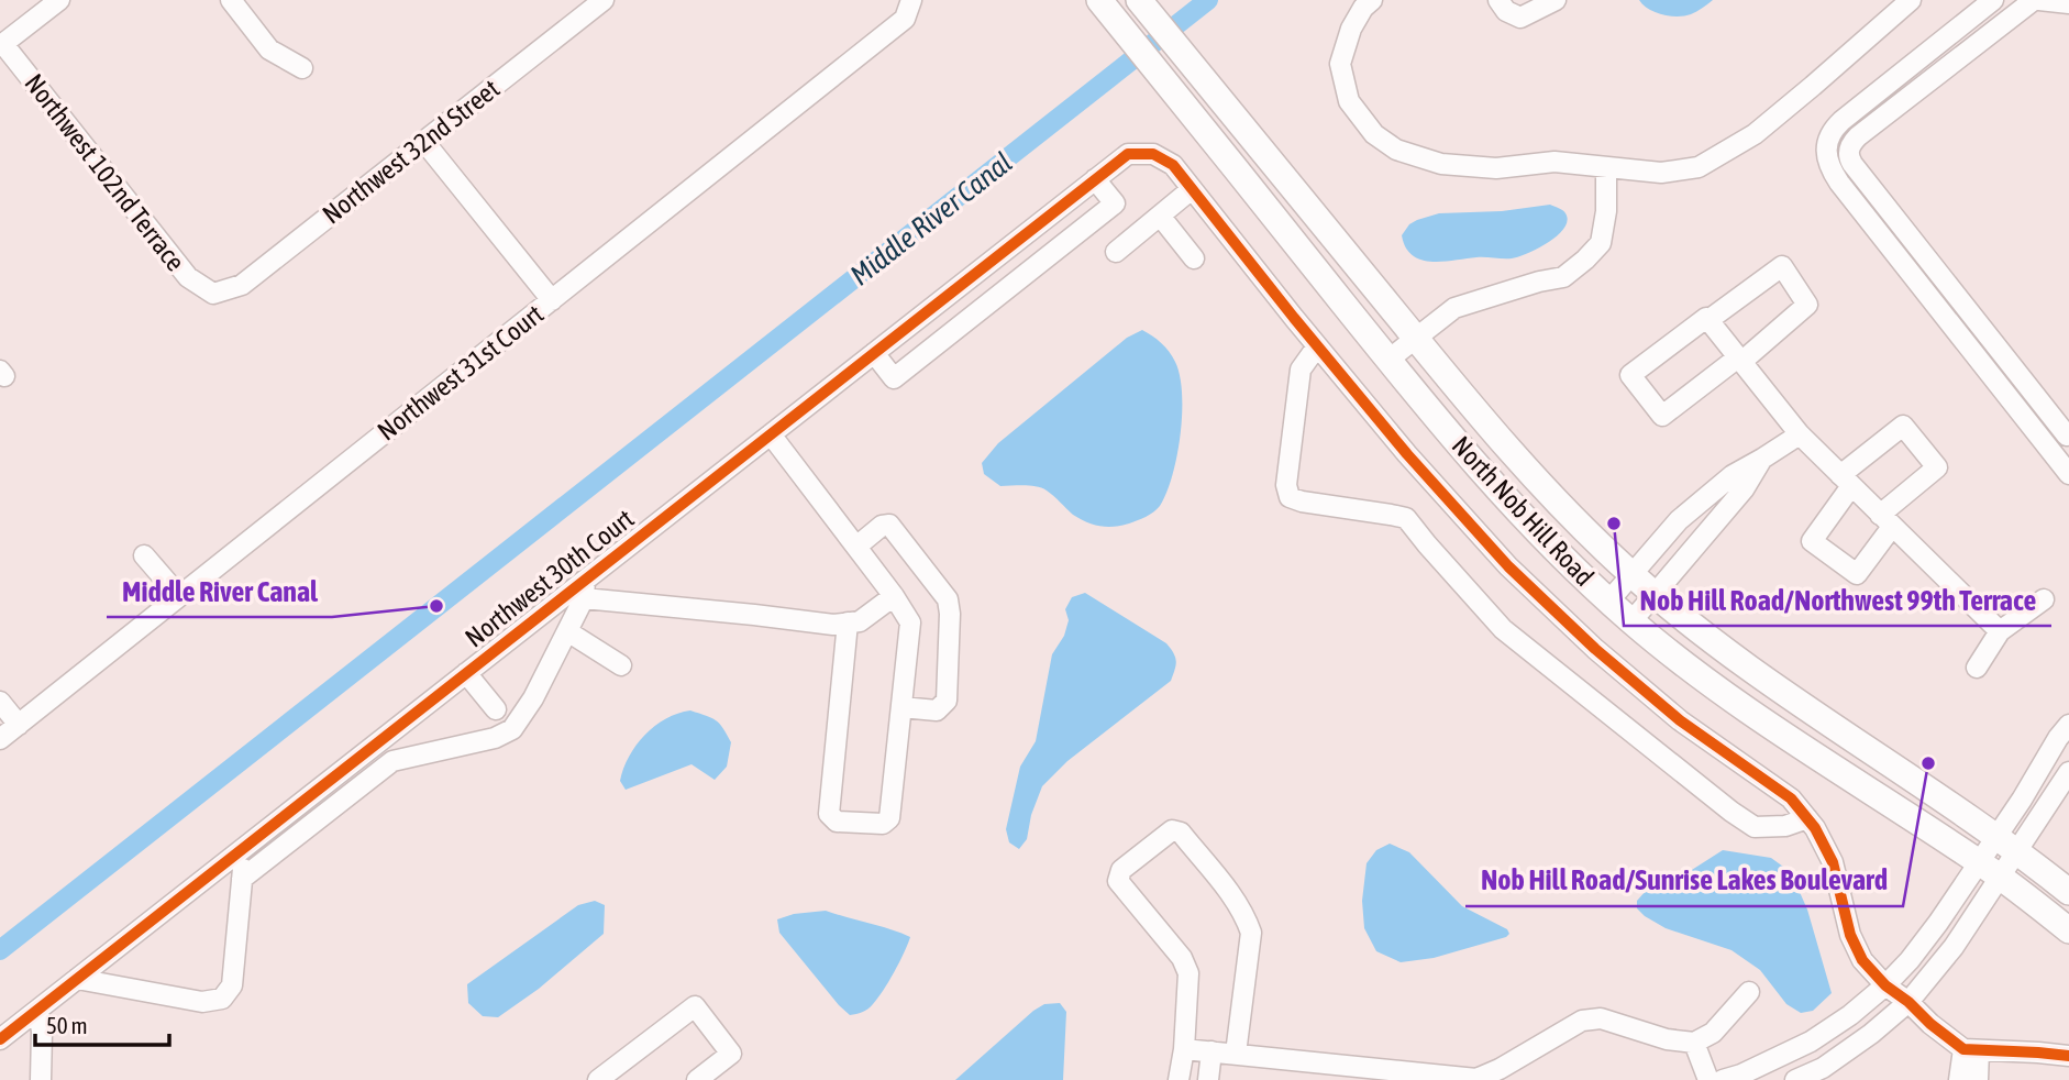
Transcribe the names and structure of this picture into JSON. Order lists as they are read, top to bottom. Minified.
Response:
{"streets":{"main road":["North Nob Hill Road"],"street":["Northwest 32nd Street","Northwest 102nd Terrace","Northwest 31st Court","Northwest 30th Court"]},"crossings":[["Northwest 32nd Street","Northwest 102nd Terrace"]],"water":["Middle River Canal"],"places":["Nob Hill Road/Northwest 99th Terrace","Middle River Canal","Nob Hill Road/Sunrise Lakes Boulevard"],"scale_bar":"50 m"}
